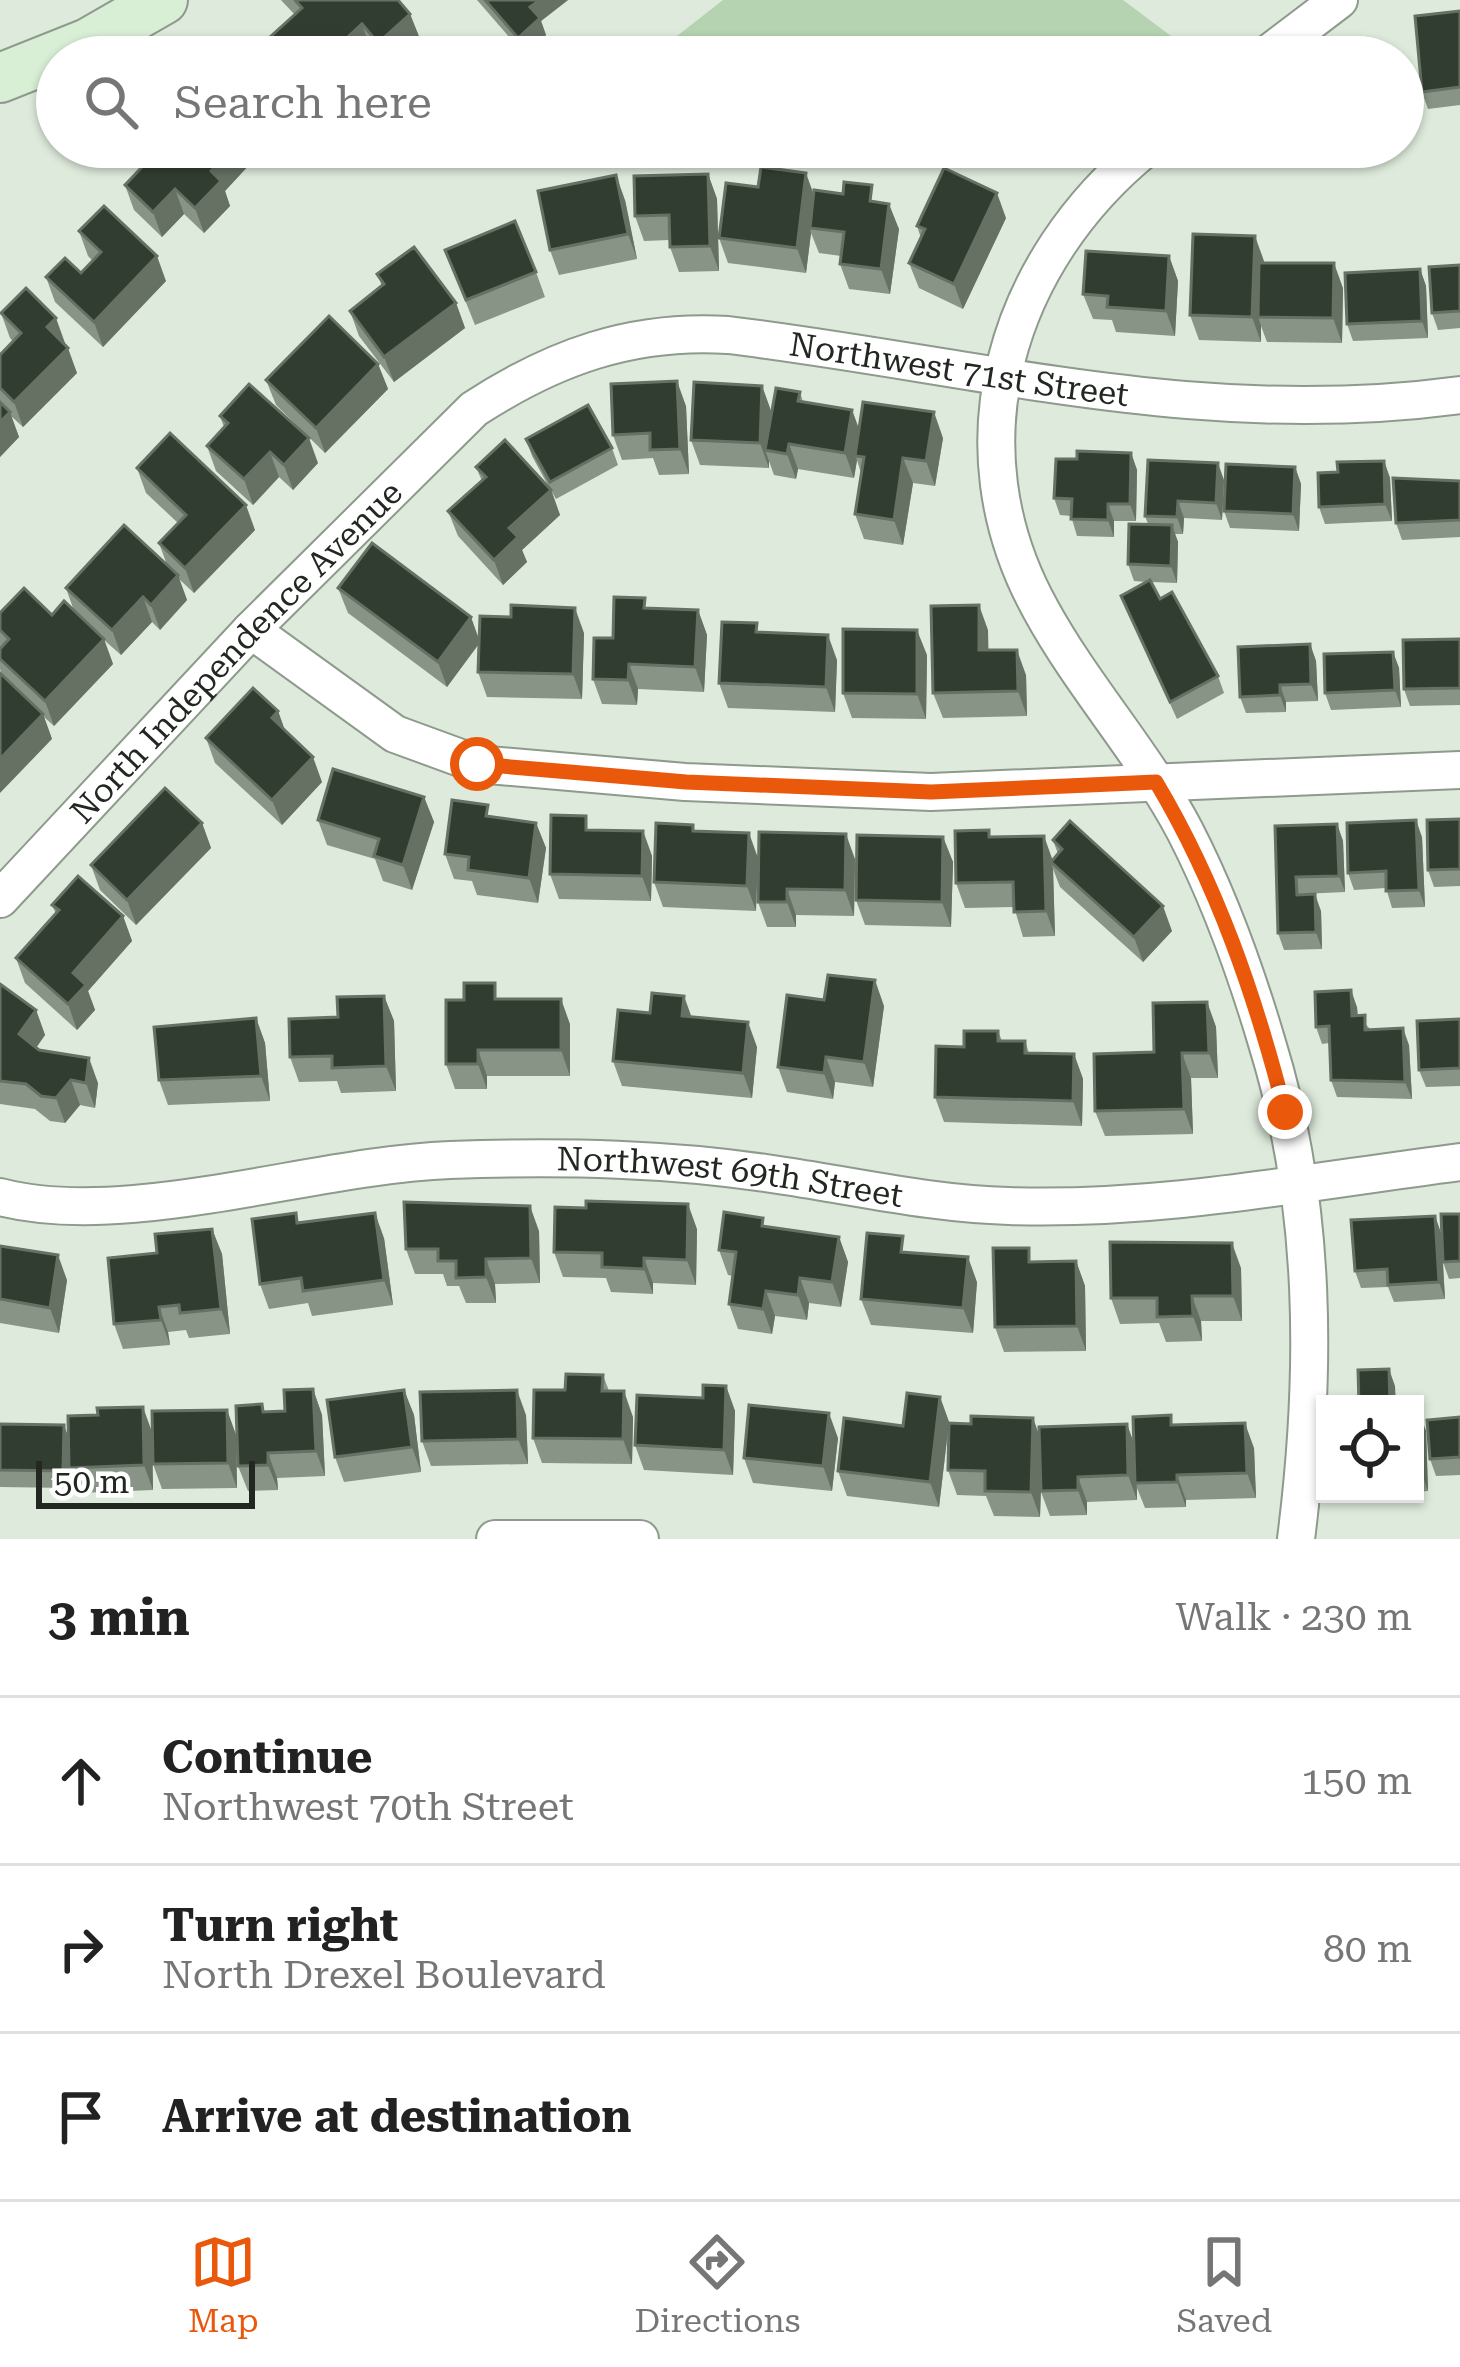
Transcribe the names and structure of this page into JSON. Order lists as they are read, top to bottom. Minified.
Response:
{"streets":{"street":["Northwest 71st Street","North Independence Avenue","Northwest 69th Street"]},"crossings":[["Northwest 71st Street","North Independence Avenue"]],"scale_bar":"50 m","page":{"search":"Search here","scale":"50 m","heading":["3 min","Walk · 230 m"],"list":[["Continue","Northwest 70th Street","150 m"],["Turn right","North Drexel Boulevard","80 m"],"Arrive at destination"],"nav":["Map","Directions","Saved"]}}
